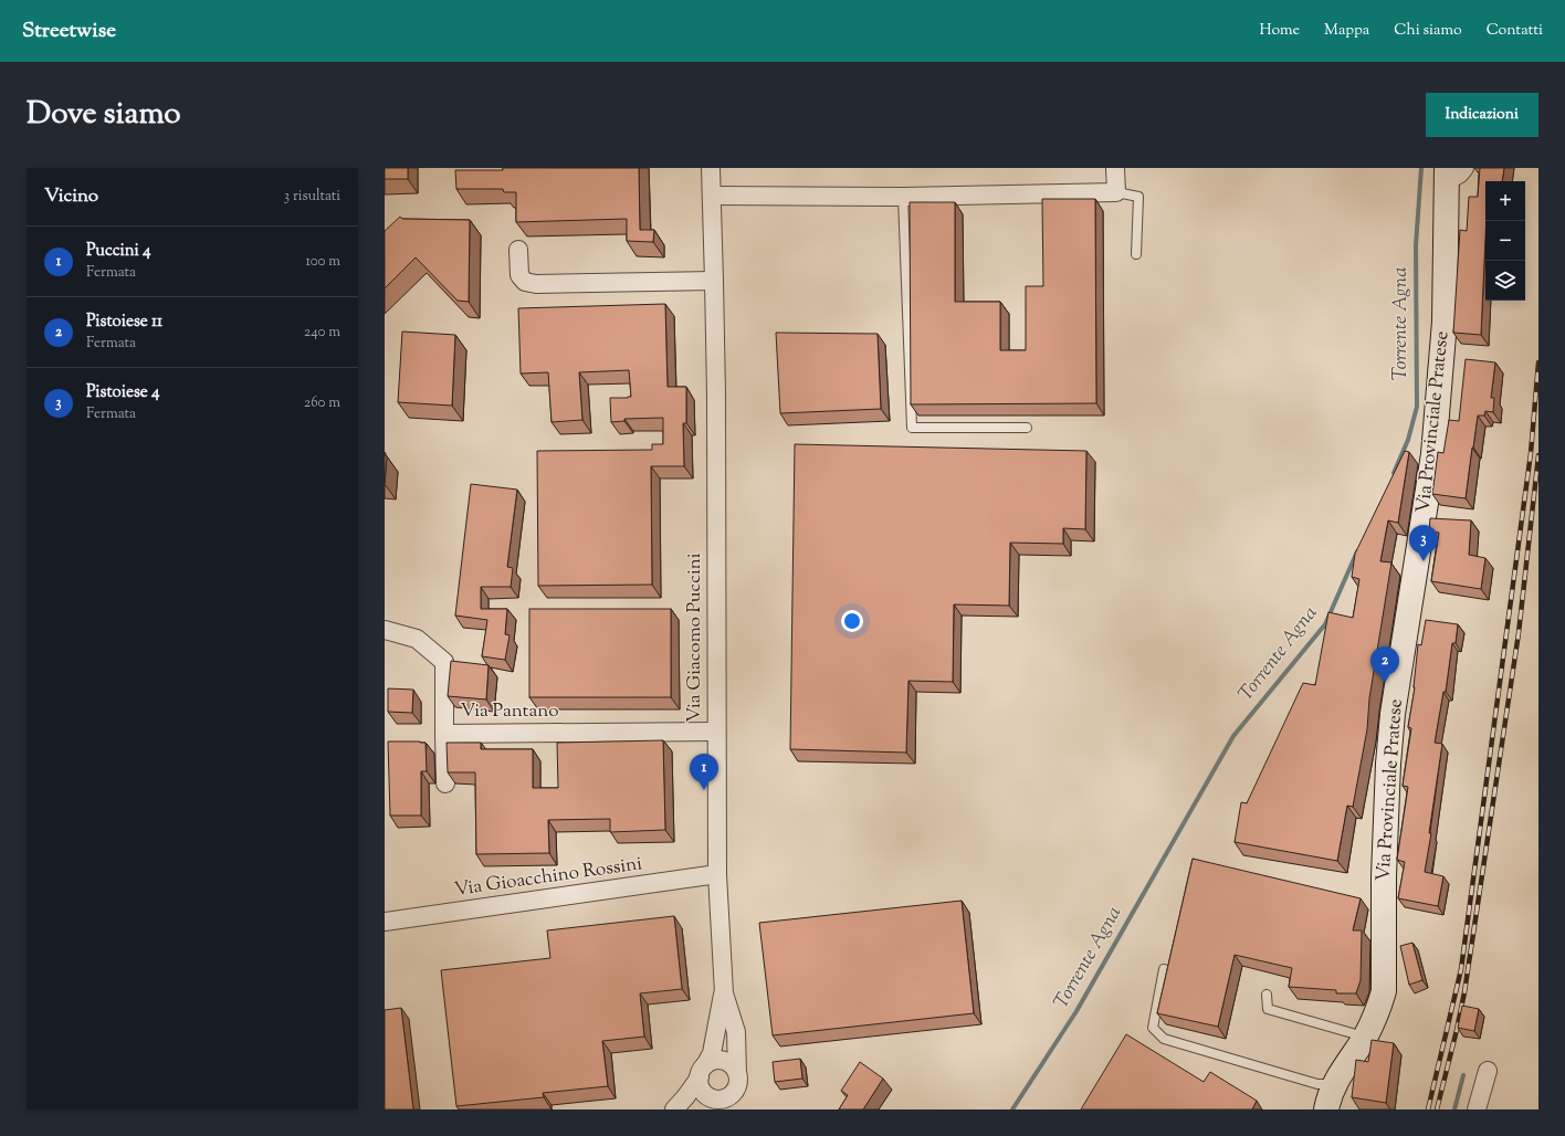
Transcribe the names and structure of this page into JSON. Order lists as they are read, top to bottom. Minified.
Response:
{"streets":{"street":["Via Provinciale Pratese","Via Giacomo Puccini","Via Pantano","Via Gioacchino Rossini"]},"crossings":[["Via Giacomo Puccini","Via Pantano"],["Via Giacomo Puccini","Via Gioacchino Rossini"]],"water":["Torrente Agna"],"page":{"header":"Streetwise","nav":["Home","Mappa","Chi siamo","Contatti"],"title":"Dove siamo","buttons":"Indicazioni","heading":["Vicino","3 risultati"],"map_buttons":["+","−"],"list":[{"mark":"1","name":"Puccini 4","note":"Fermata","value":"100 m"},{"mark":"2","name":"Pistoiese 11","note":"Fermata","value":"240 m"},{"mark":"3","name":"Pistoiese 4","note":"Fermata","value":"260 m"}],"pins":["3","2","1"]}}
